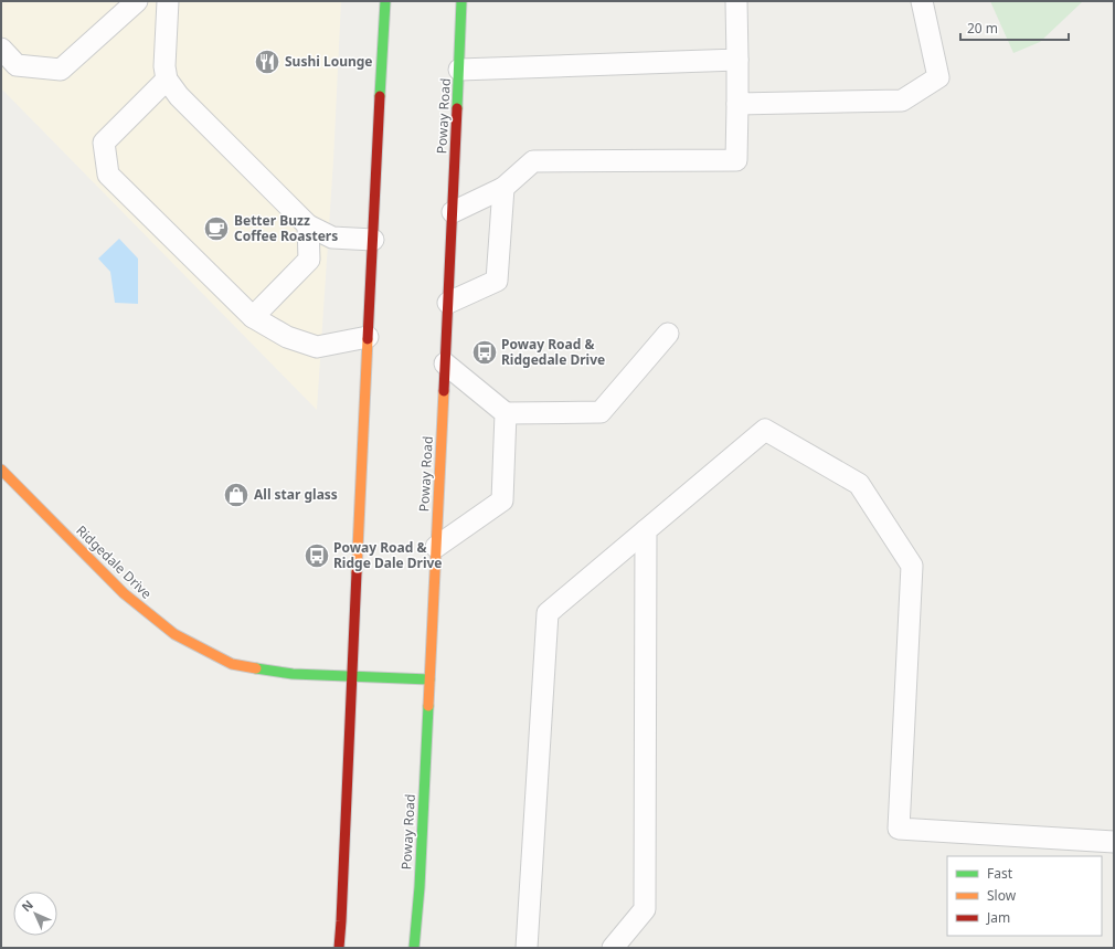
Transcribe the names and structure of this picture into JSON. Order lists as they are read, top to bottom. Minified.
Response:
{"streets":{"main road":["Poway Road","Ridgedale Drive"]},"crossings":[["Poway Road","Ridgedale Drive"]],"places":{"restaurant":["Sushi Lounge"],"cafe":["Better Buzz Coffee Roasters"],"bus stop":["Poway Road & Ridgedale Drive","Poway Road & Ridge Dale Drive"],"shop":["All star glass"]},"legend":["Fast","Slow","Jam"],"scale_bar":"20 m","north":"top left"}
